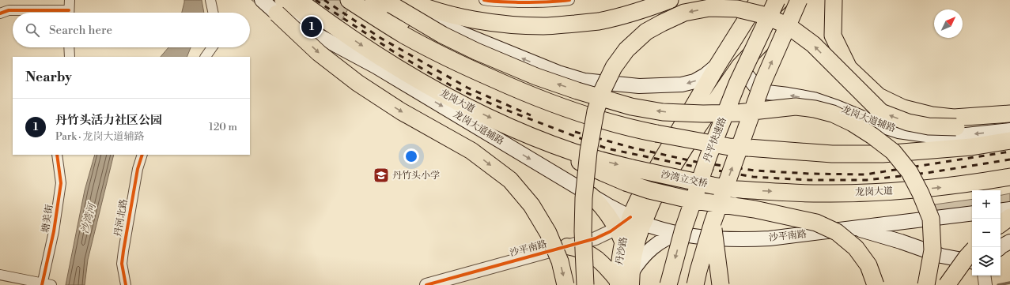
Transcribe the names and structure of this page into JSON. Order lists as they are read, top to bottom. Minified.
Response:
{"streets":{"highway":["龙岗大道","丹平快速路","沙湾立交桥"],"main road":["龙岗大道辅路","沙平南路","丹沙路"],"street":["丹河北路","塘美街"]},"crossings":[["龙岗大道","沙湾立交桥"],["龙岗大道辅路","沙平南路"],["龙岗大道辅路","丹沙路"],["沙平南路","丹沙路"]],"water":["沙湾河"],"places":{"school or university":["丹竹头小学"]},"north":"top right","page":{"search":"Search here","pins":"1","heading":"Nearby","list":[{"mark":"1","name":"丹竹头活力社区公园","note":"Park · 龙岗大道辅路","value":"120 m"}],"map_buttons":["+","−"]}}
